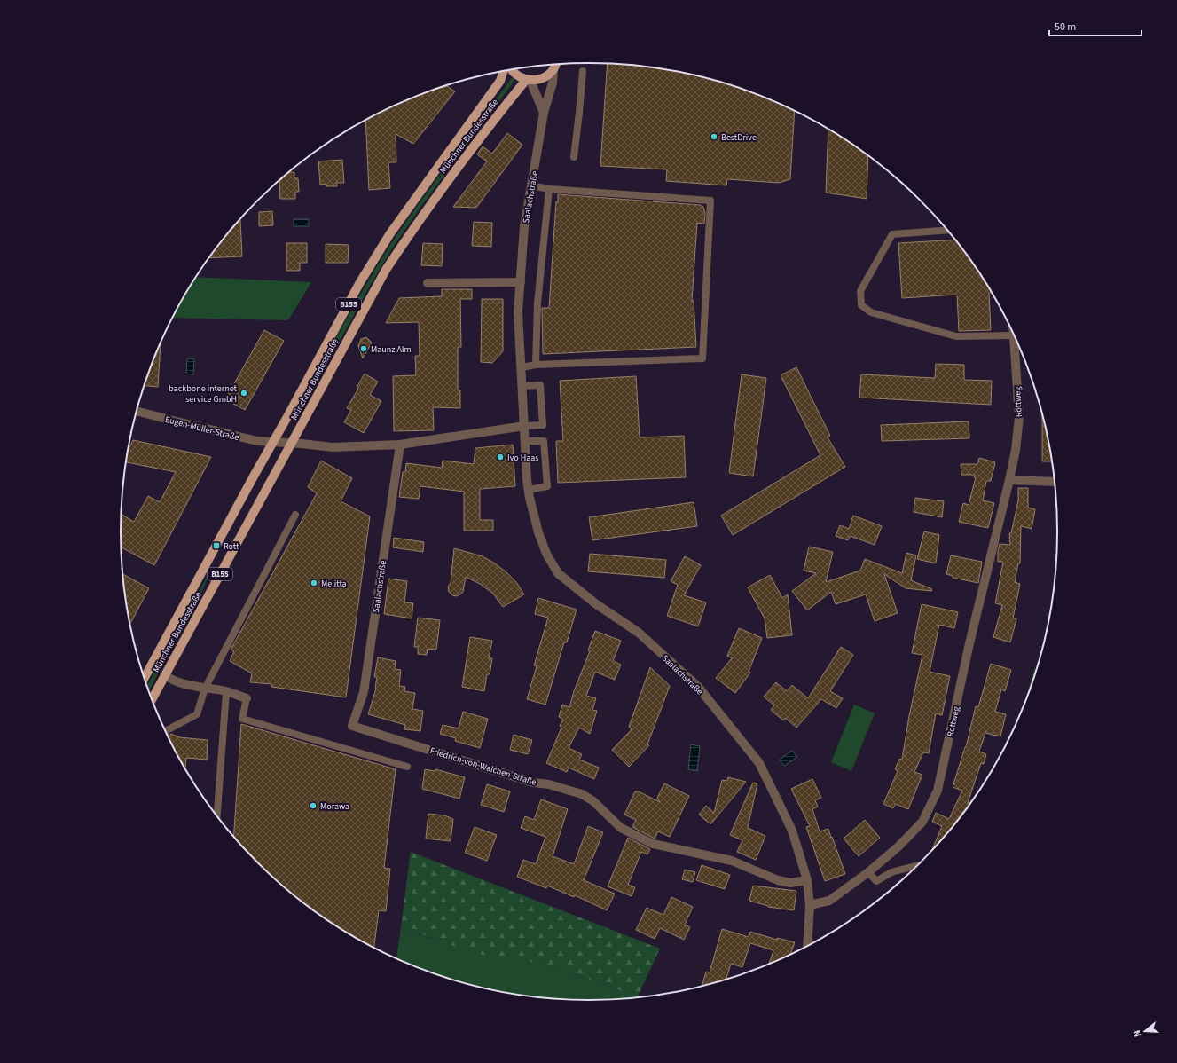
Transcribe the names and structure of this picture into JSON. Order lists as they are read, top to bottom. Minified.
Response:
{"streets":{"main road":["Münchner Bundesstraße","B155"],"street":["Saalachstraße","Rottweg","Eugen-Müller-Straße","Friedrich-von-Walchen-Straße"]},"crossings":[["Münchner Bundesstraße","Eugen-Müller-Straße"],["Saalachstraße","Rottweg"],["Saalachstraße","Friedrich-von-Walchen-Straße"]],"places":{"other":["BestDrive","Maunz Alm","backbone internet service GmbH","Ivo Haas","Melitta","Morawa"],"transit":["Rott"]},"scale_bar":"50 m","north":"left"}
